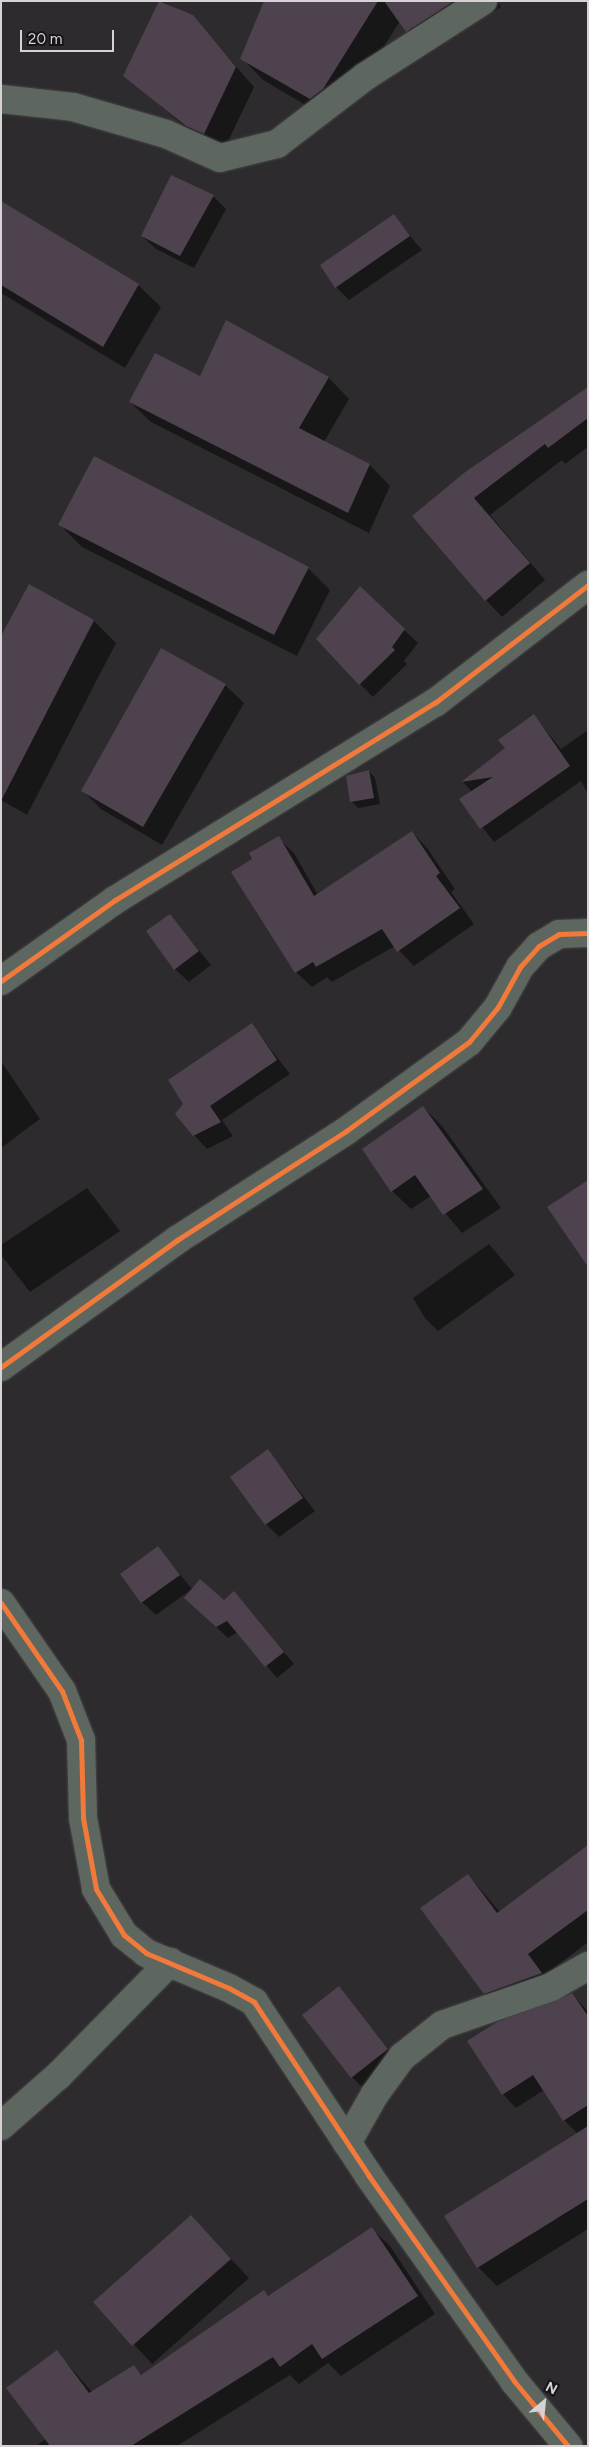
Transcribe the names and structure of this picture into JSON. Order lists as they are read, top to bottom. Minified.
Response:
{"scale_bar":"20 m","north":"top right"}
